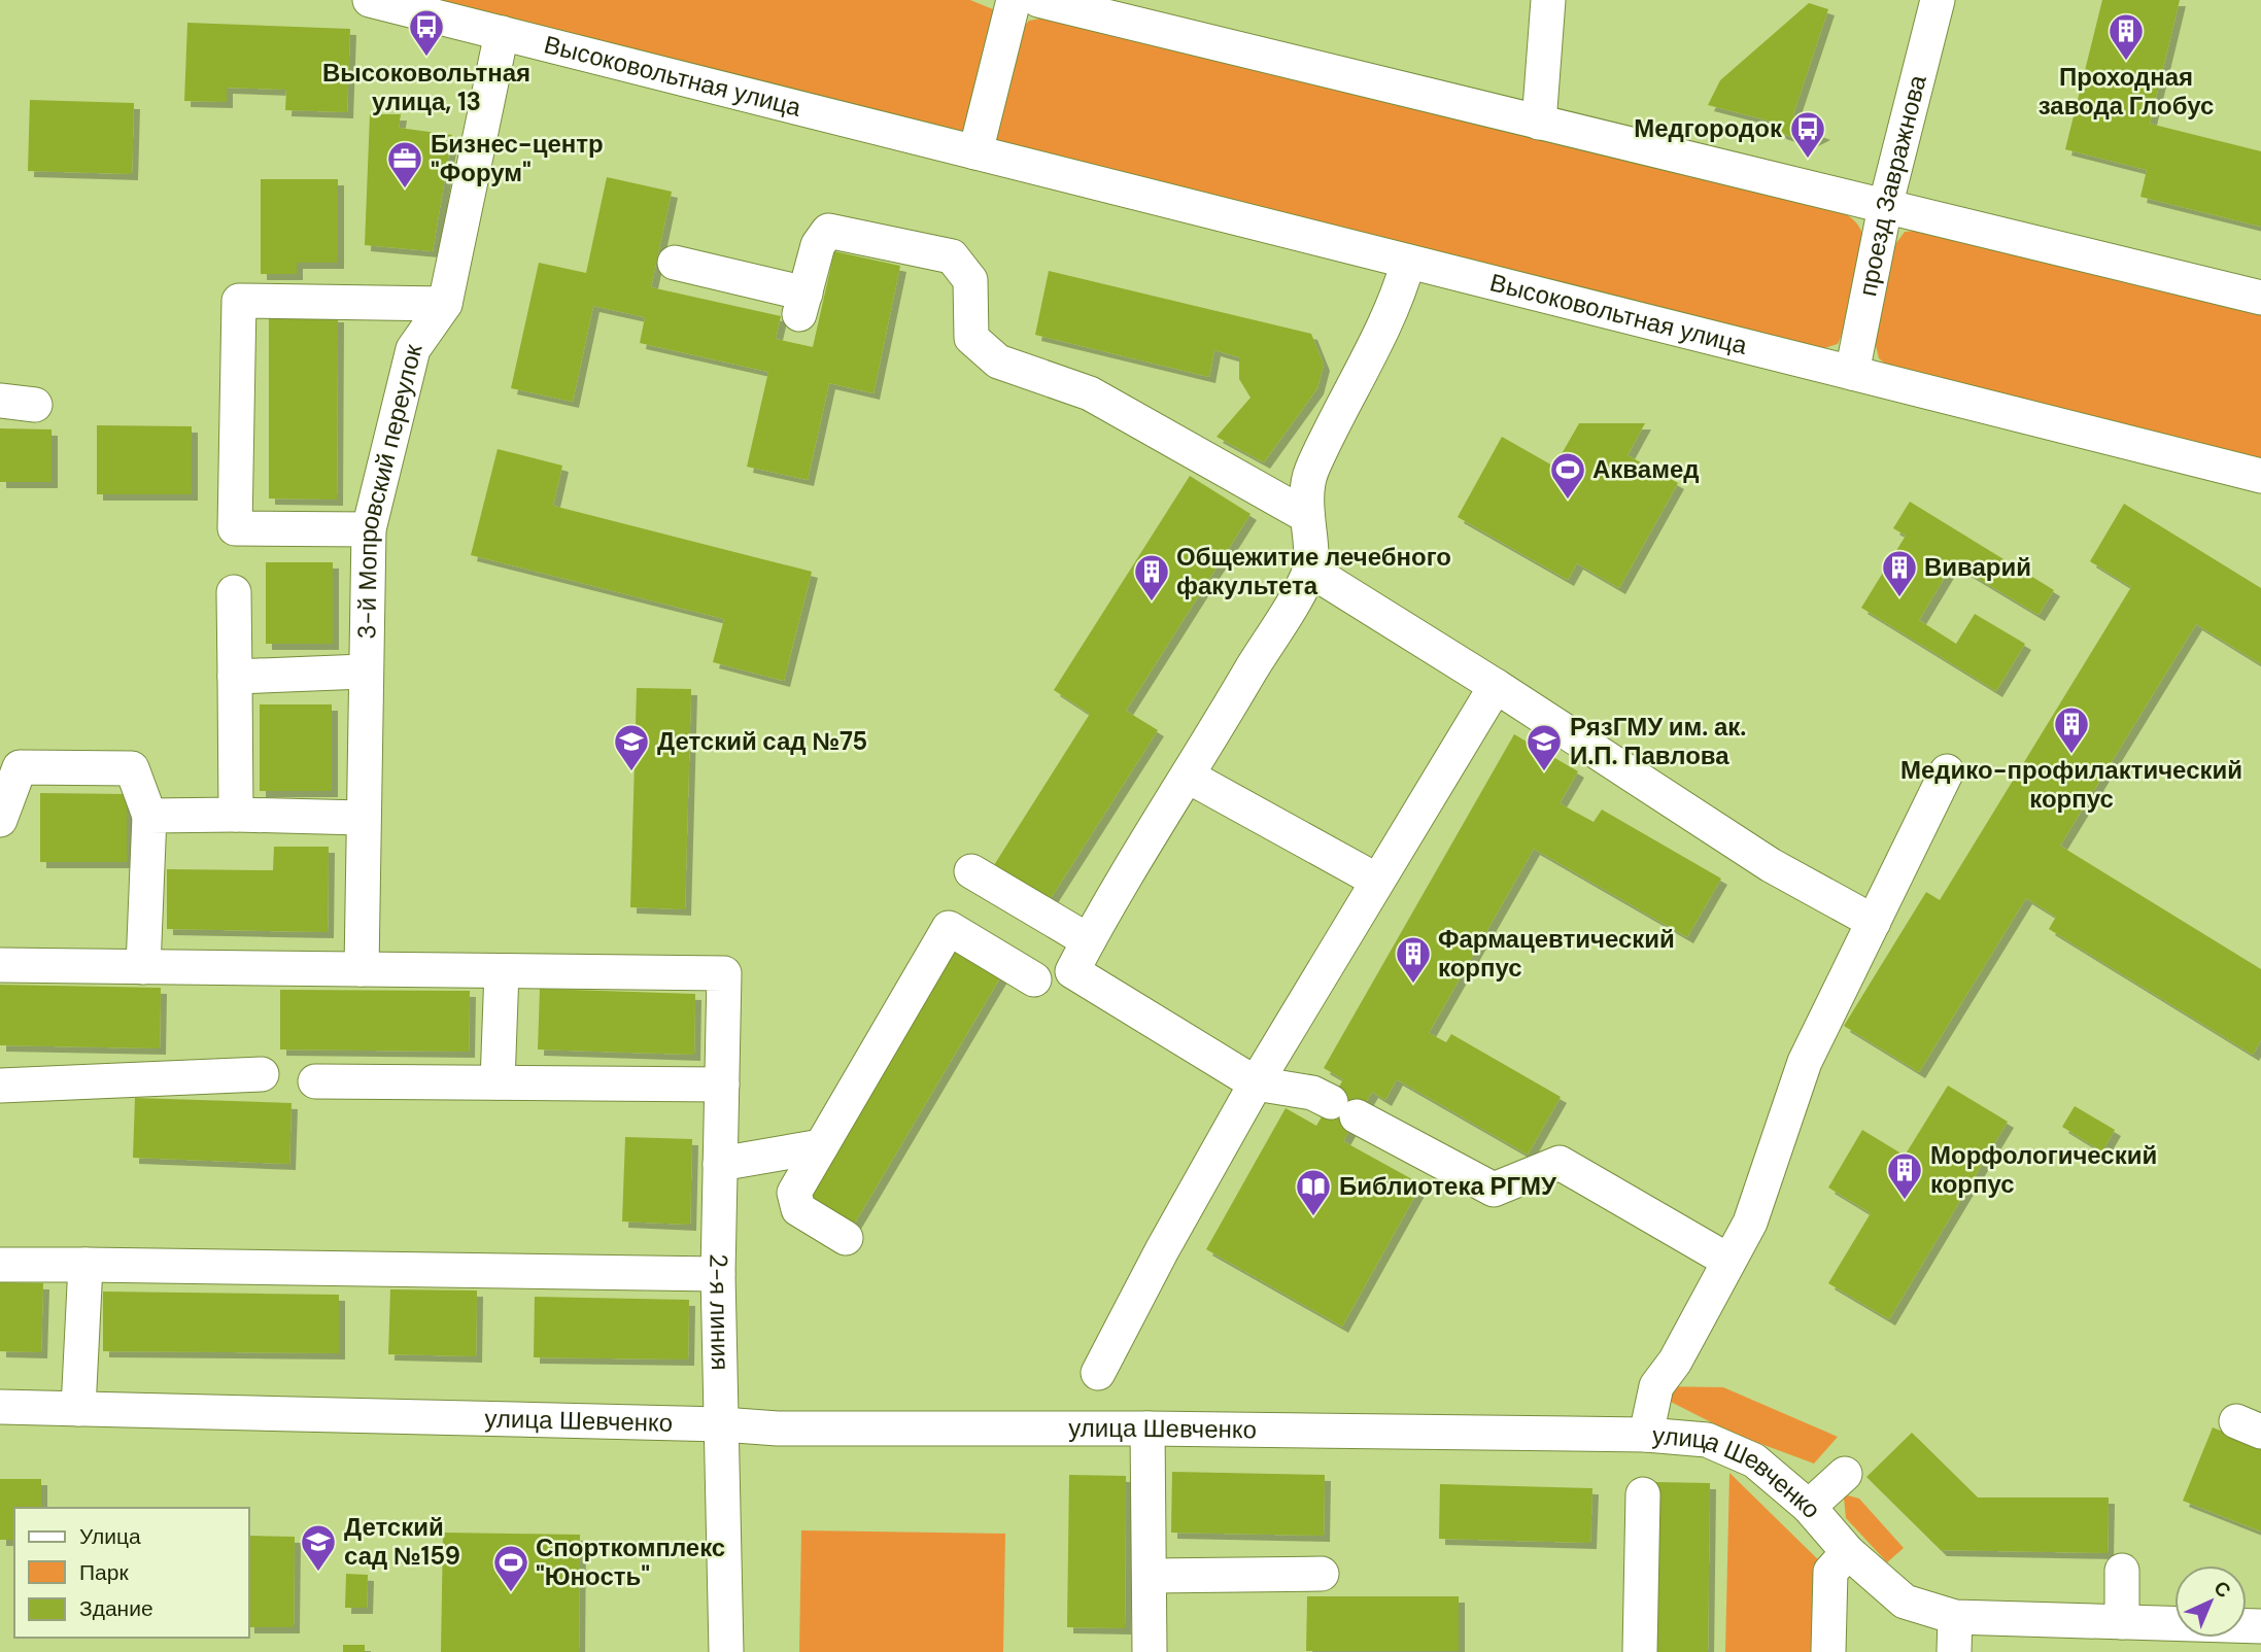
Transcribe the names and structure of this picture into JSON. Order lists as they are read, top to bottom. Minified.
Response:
{"streets":{"street":["Высоковольтная улица","проезд Завражнова","3-й Мопровский переулок","2-я линия","улица Шевченко"]},"crossings":[["Высоковольтная улица","проезд Завражнова"],["Высоковольтная улица","3-й Мопровский переулок"],["2-я линия","улица Шевченко"]],"places":{"bus stop":["Высоковольтная улица, 13","Медгородок"],"building":["Проходная завода Глобус","Виварий","Общежитие лечебного факультета","Медико-профилактический корпус","Фармацевтический корпус","Морфологический корпус"],"office":["Бизнес-центр \"Форум\""],"sports":["Аквамед","Спорткомплекс \"Юность\""],"school or university":["Детский сад №75","РязГМУ им. ак. И.П. Павлова","Детский сад №159"],"library":["Библиотека РГМУ"]},"legend":["Улица","Парк","Здание"],"north":"top right"}
